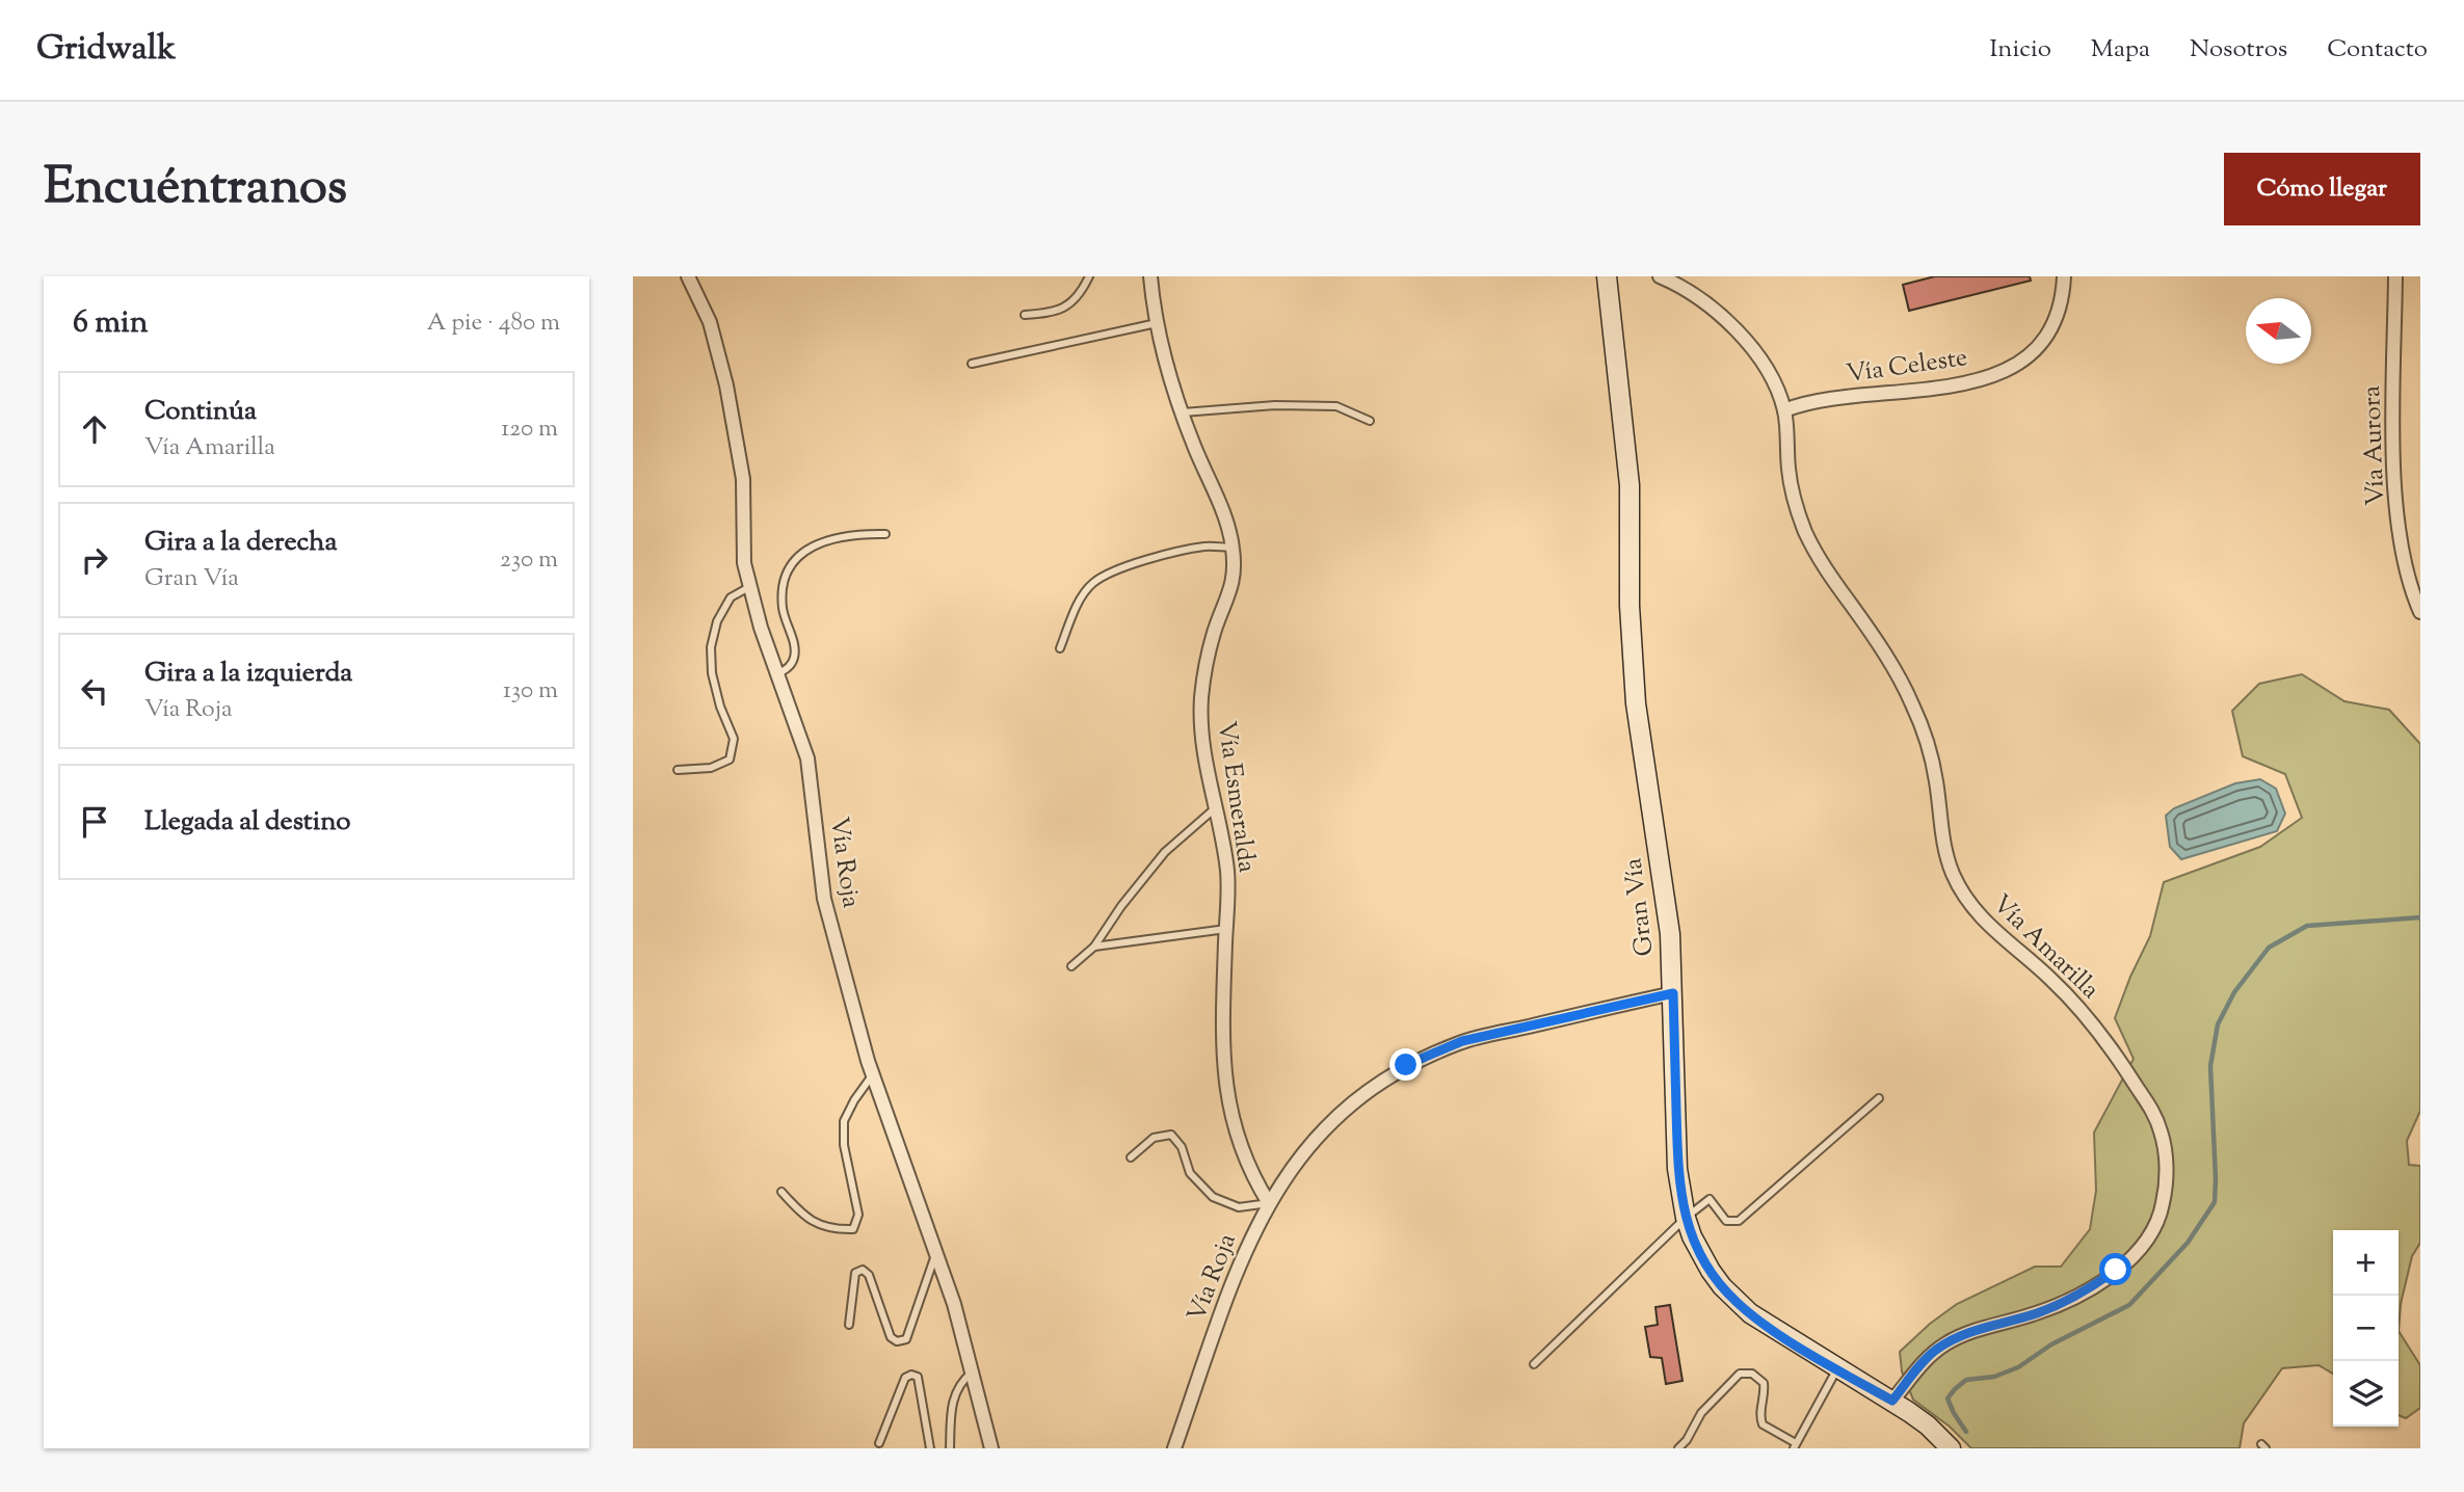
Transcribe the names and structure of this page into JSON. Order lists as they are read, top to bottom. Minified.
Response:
{"streets":{"main road":["Gran Vía"],"street":["Vía Celeste","Vía Aurora","Vía Esmeralda","Vía Roja","Vía Amarilla"]},"crossings":[["Vía Celeste","Vía Amarilla"],["Vía Esmeralda","Vía Roja"],["Vía Roja","Gran Vía"],["Gran Vía","Vía Amarilla"]],"north":"left","page":{"header":"Gridwalk","nav":["Inicio","Mapa","Nosotros","Contacto"],"title":"Encuéntranos","buttons":"Cómo llegar","heading":["6 min","A pie · 480 m"],"list":[["Continúa","Vía Amarilla","120 m"],["Gira a la derecha","Gran Vía","230 m"],["Gira a la izquierda","Vía Roja","130 m"],"Llegada al destino"],"map_buttons":["+","−"]}}
